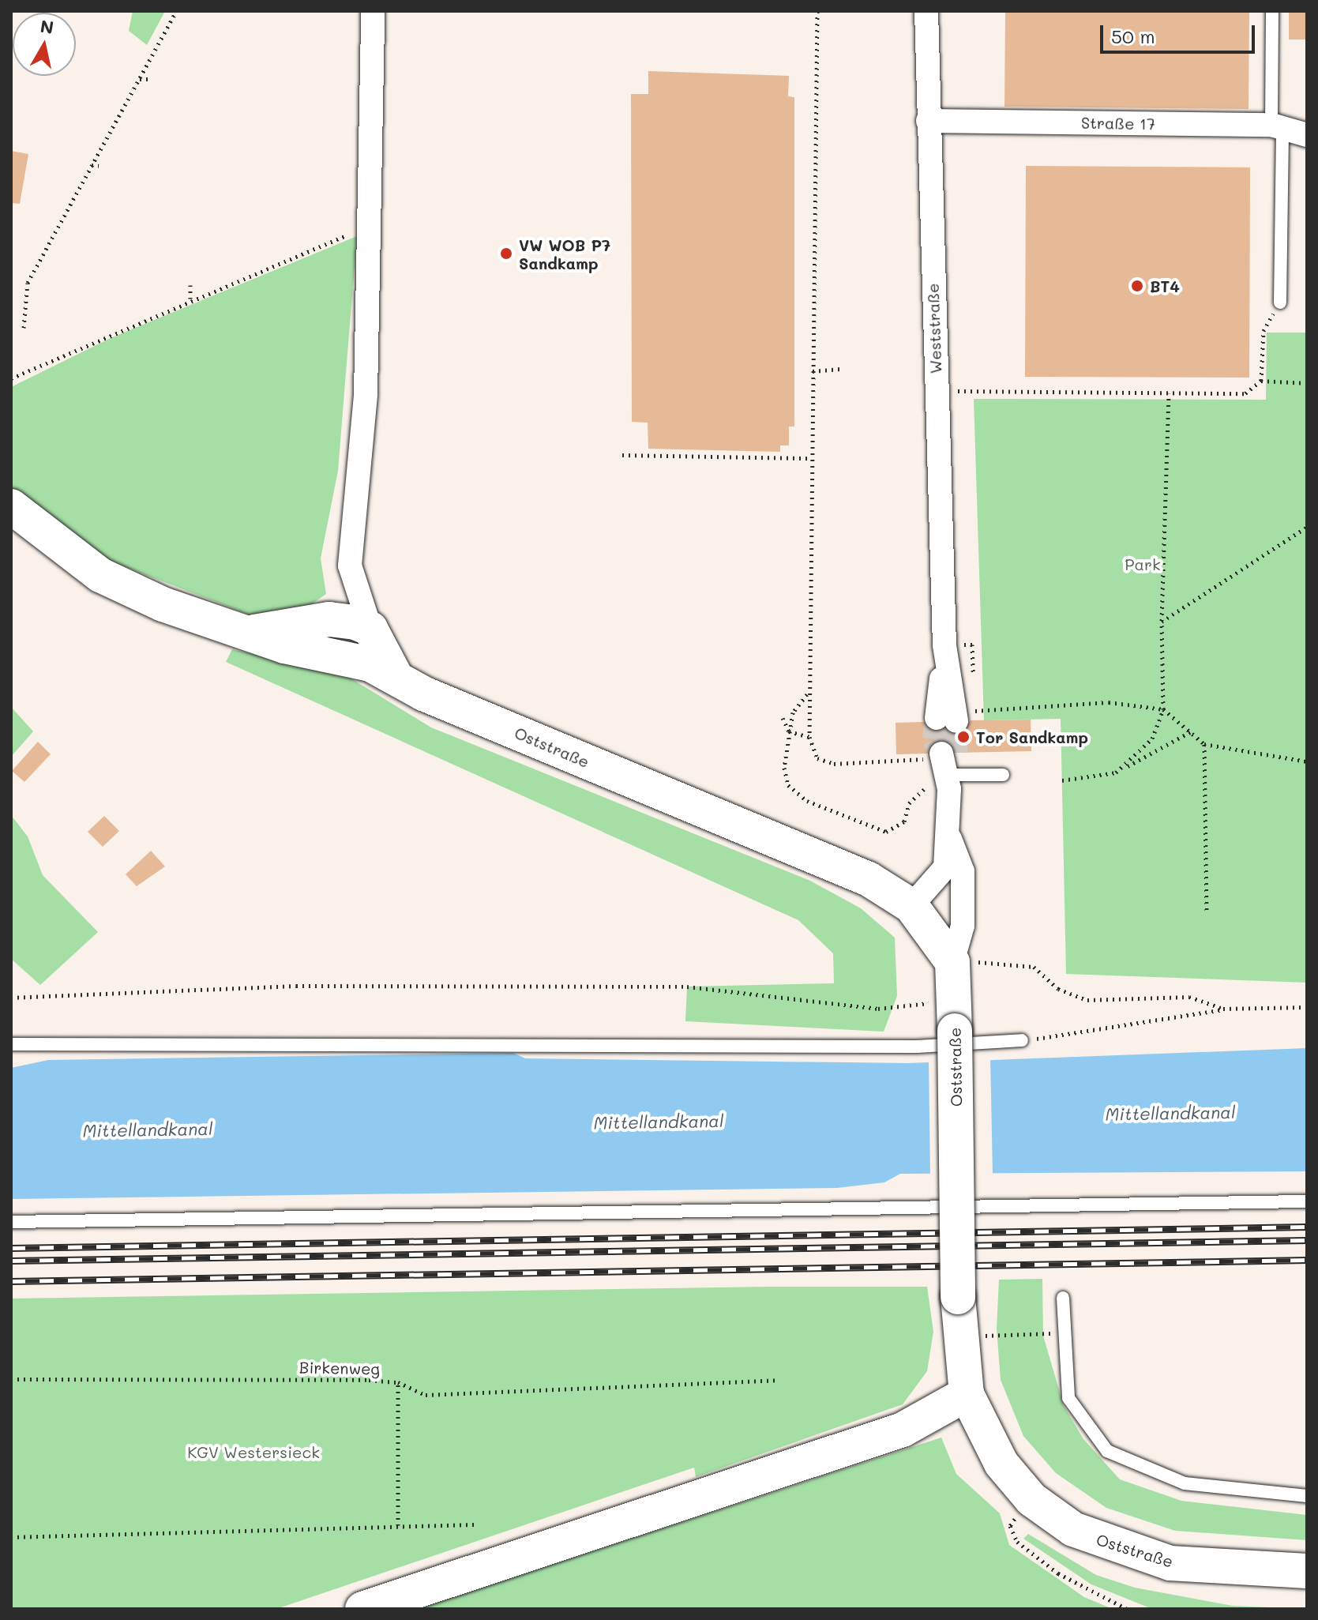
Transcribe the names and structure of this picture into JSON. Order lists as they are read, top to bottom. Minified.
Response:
{"streets":{"street":["Straße 17","Weststraße","Oststraße"],"path":["Birkenweg"]},"crossings":[["Straße 17","Weststraße"]],"water":["Mittellandkanal"],"parks":["Park","KGV Westersieck"],"places":["VW WOB P7 Sandkamp","BT4","Tor Sandkamp"],"scale_bar":"50 m","north":"top"}
